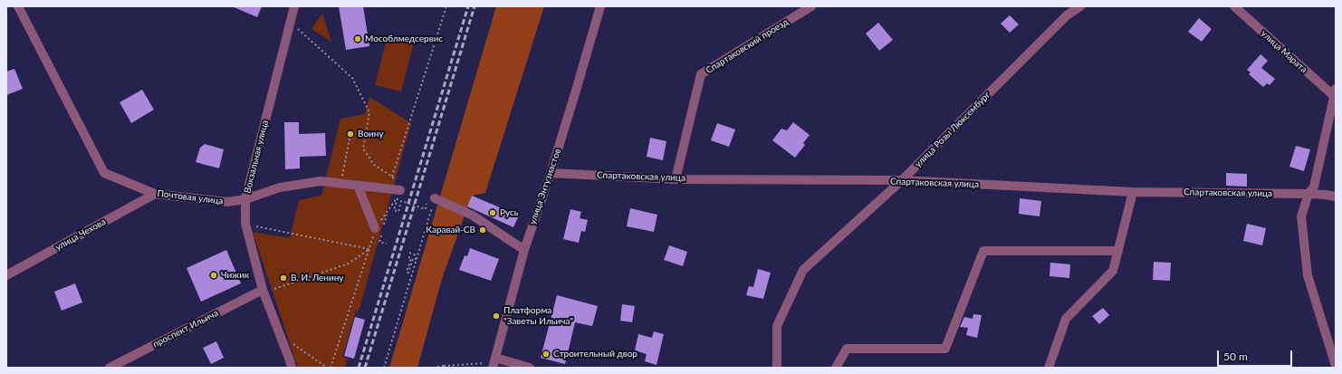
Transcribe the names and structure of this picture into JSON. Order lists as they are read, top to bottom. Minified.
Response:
{"streets":{"street":["Спартаковский проезд","улица Марата","улица Розы Люксембург","Вокзальная улица","Спартаковская улица","улица Энтузиастов","Почтовая улица","улица Чехова","проспект Ильича"]},"crossings":[["Спартаковский проезд","Спартаковская улица"],["улица Розы Люксембург","Спартаковская улица"],["Вокзальная улица","Почтовая улица"],["Вокзальная улица","проспект Ильича"],["Спартаковская улица","улица Энтузиастов"],["Почтовая улица","улица Чехова"]],"places":["Мособлмедсервис","Воину","Русь","Каравай-СВ","Чижик","В. И. Ленину","Платформа \"Заветы Ильича\"","Строительный двор"],"scale_bar":"50 m"}
